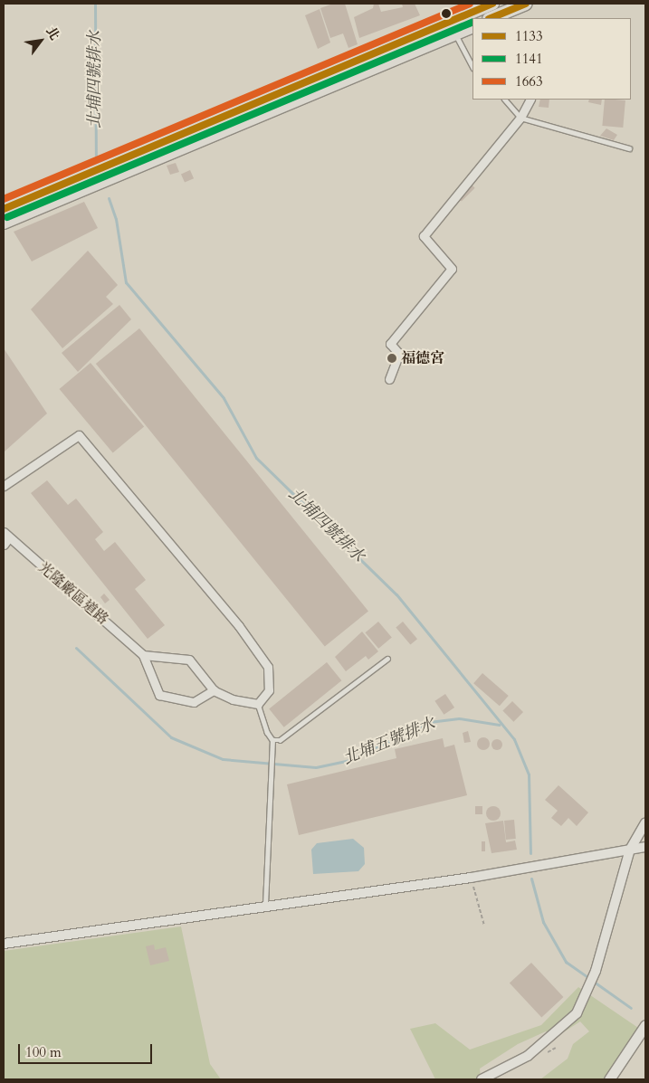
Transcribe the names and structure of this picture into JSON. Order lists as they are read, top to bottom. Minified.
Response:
{"streets":{"street":["光隆廠區道路"]},"water":["北埔四號排水","北埔五號排水"],"places":["福德宮"],"lines":["transit line 1133","transit line 1663","transit line 1141"],"legend":["1133","1141","1663"],"scale_bar":"100 m","north":"top right"}
